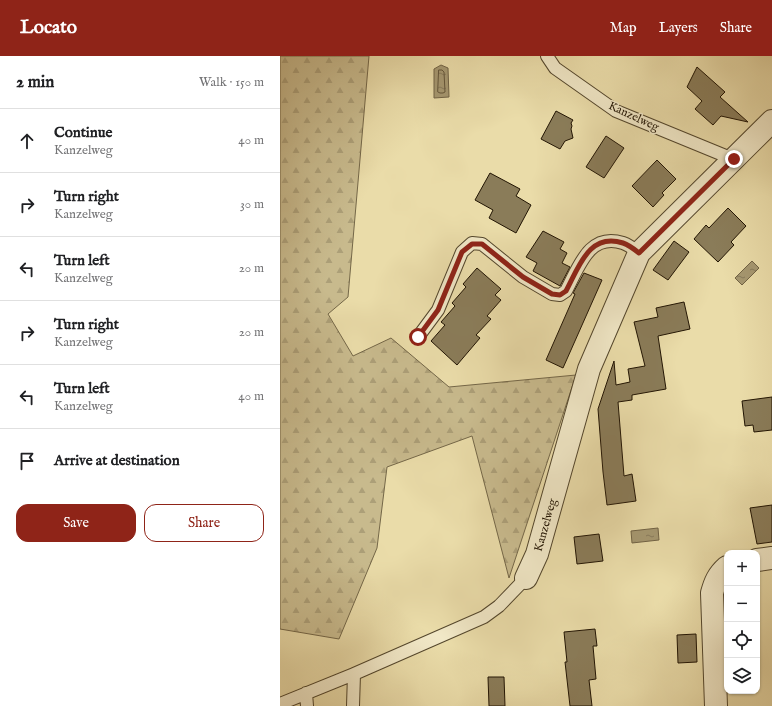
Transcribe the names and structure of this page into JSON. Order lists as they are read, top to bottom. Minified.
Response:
{"streets":{"street":["Kanzelweg"]},"page":{"header":"Locato","nav":["Map","Layers","Share"],"heading":["2 min","Walk · 150 m"],"list":[["Continue","Kanzelweg","40 m"],["Turn right","Kanzelweg","30 m"],["Turn left","Kanzelweg","20 m"],["Turn right","Kanzelweg","20 m"],["Turn left","Kanzelweg","40 m"],"Arrive at destination"],"buttons":["Save","Share"],"map_buttons":["+","−"]}}
